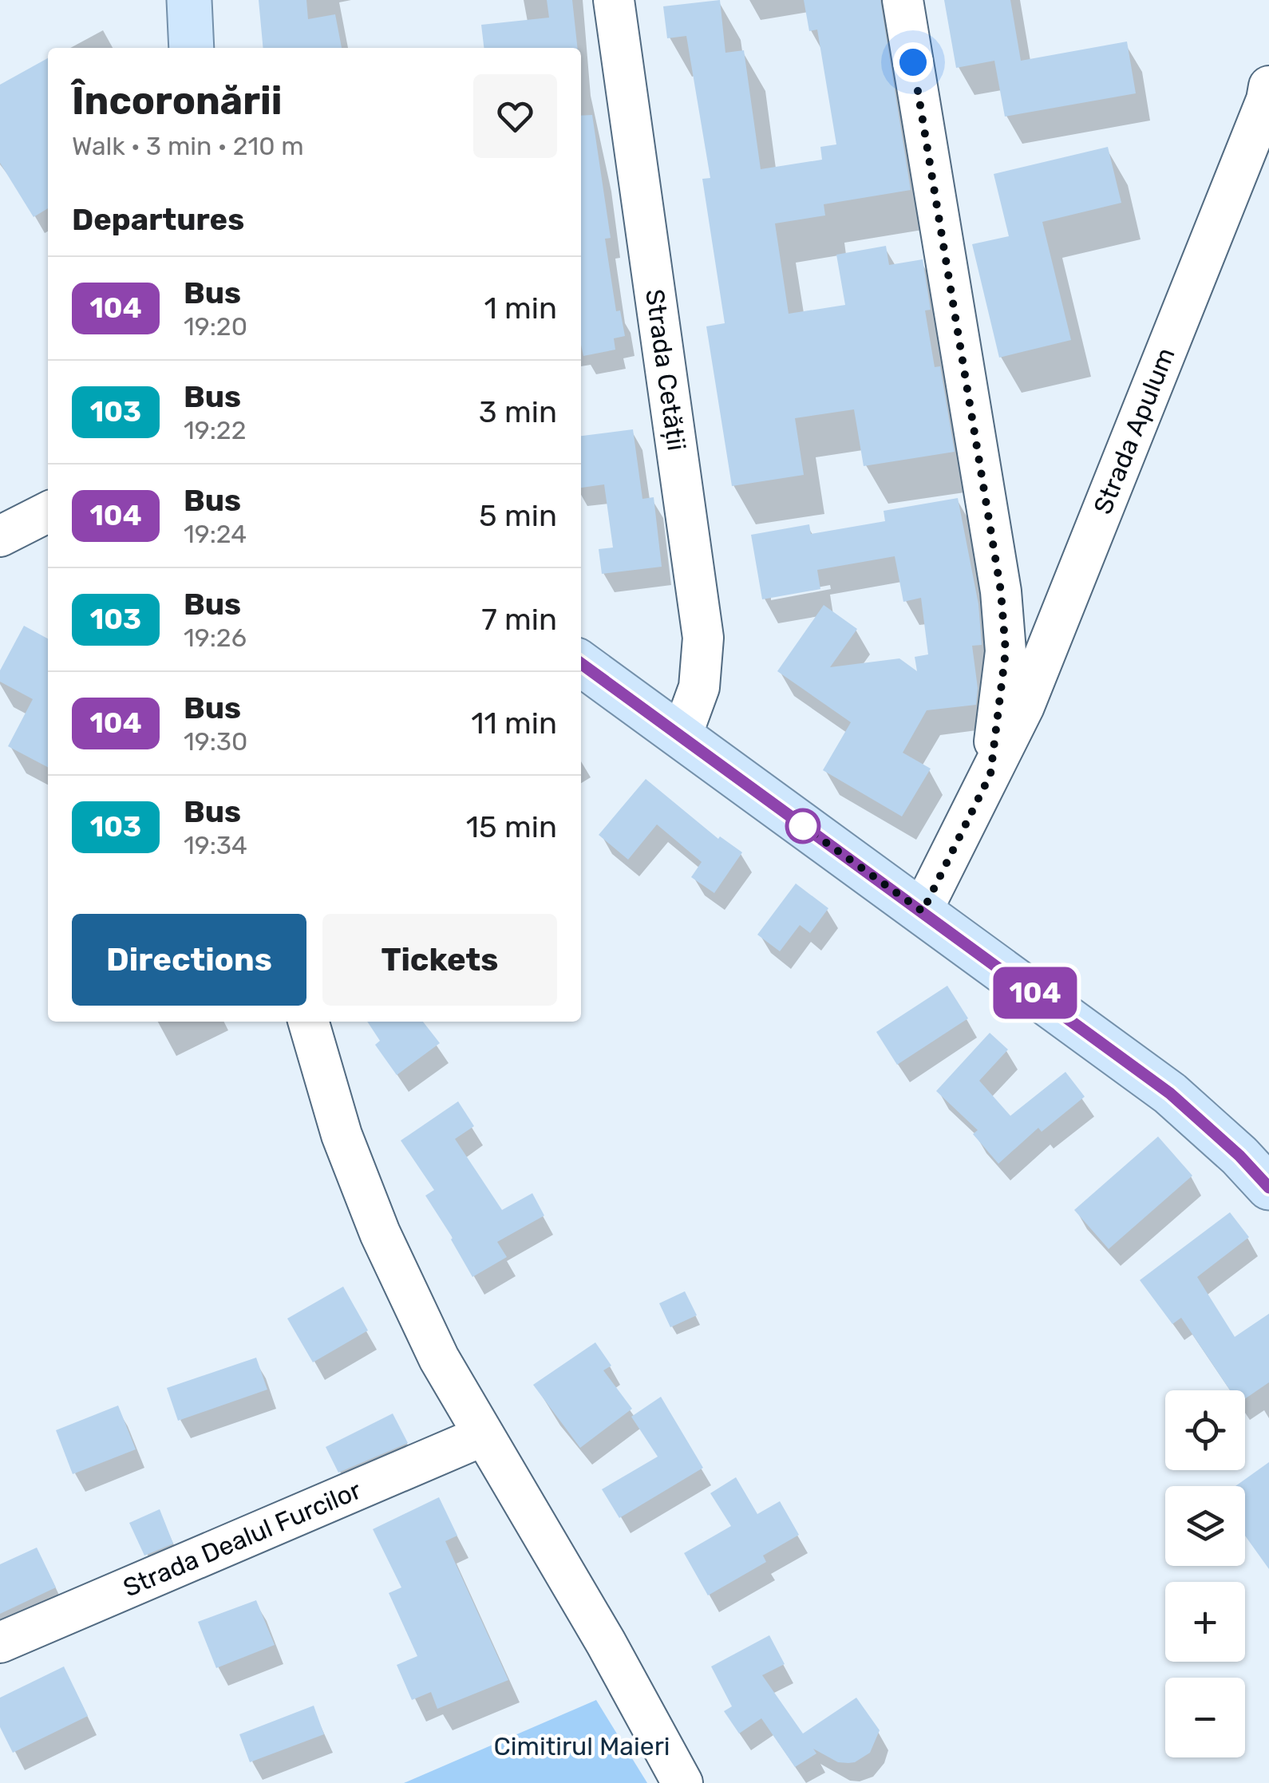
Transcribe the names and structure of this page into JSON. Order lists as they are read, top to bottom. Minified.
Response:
{"streets":{"street":["Strada Cetății","Strada Apulum","Strada Dealul Furcilor"]},"parks":["Cimitirul Maieri"],"lines":["bus line 104"],"page":{"on_map":"104","heading":[["Încoronării","Walk · 3 min · 210 m"],"Departures"],"list":[{"mark":"104","name":"Bus","note":"19:20","value":"1 min"},{"mark":"103","name":"Bus","note":"19:22","value":"3 min"},{"mark":"104","name":"Bus","note":"19:24","value":"5 min"},{"mark":"103","name":"Bus","note":"19:26","value":"7 min"},{"mark":"104","name":"Bus","note":"19:30","value":"11 min"},{"mark":"103","name":"Bus","note":"19:34","value":"15 min"}],"buttons":["Directions","Tickets"],"map_buttons":["+","−"]}}
